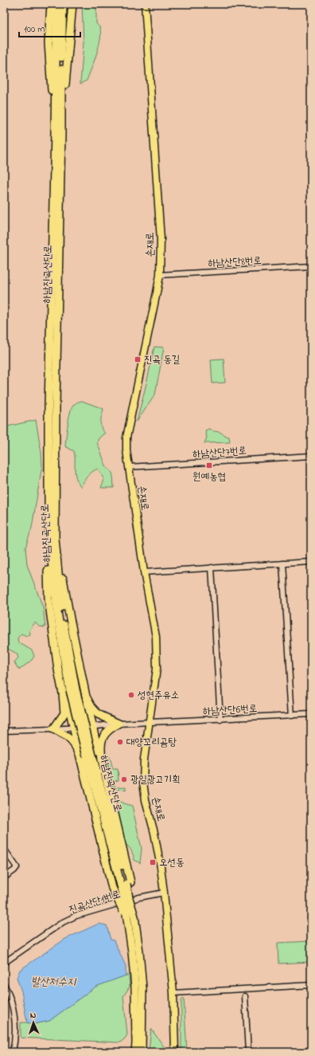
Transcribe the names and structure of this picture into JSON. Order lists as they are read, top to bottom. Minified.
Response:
{"streets":{"highway":["하남진곡산단로"],"main road":["손재로"],"street":["하남산단8번로","하남산단7번로","하남산단6번로","진곡산단1번로"]},"crossings":[["손재로","하남산단8번로"],["손재로","하남산단7번로"],["손재로","하남산단6번로"],["손재로","진곡산단1번로"]],"water":["발산저수지"],"places":{"transit":["진곡 동길","원예농협","오선동"],"other":["성현주유소","대양꼬리곰탕","광일광고기획"]},"scale_bar":"100 m","north":"top"}
